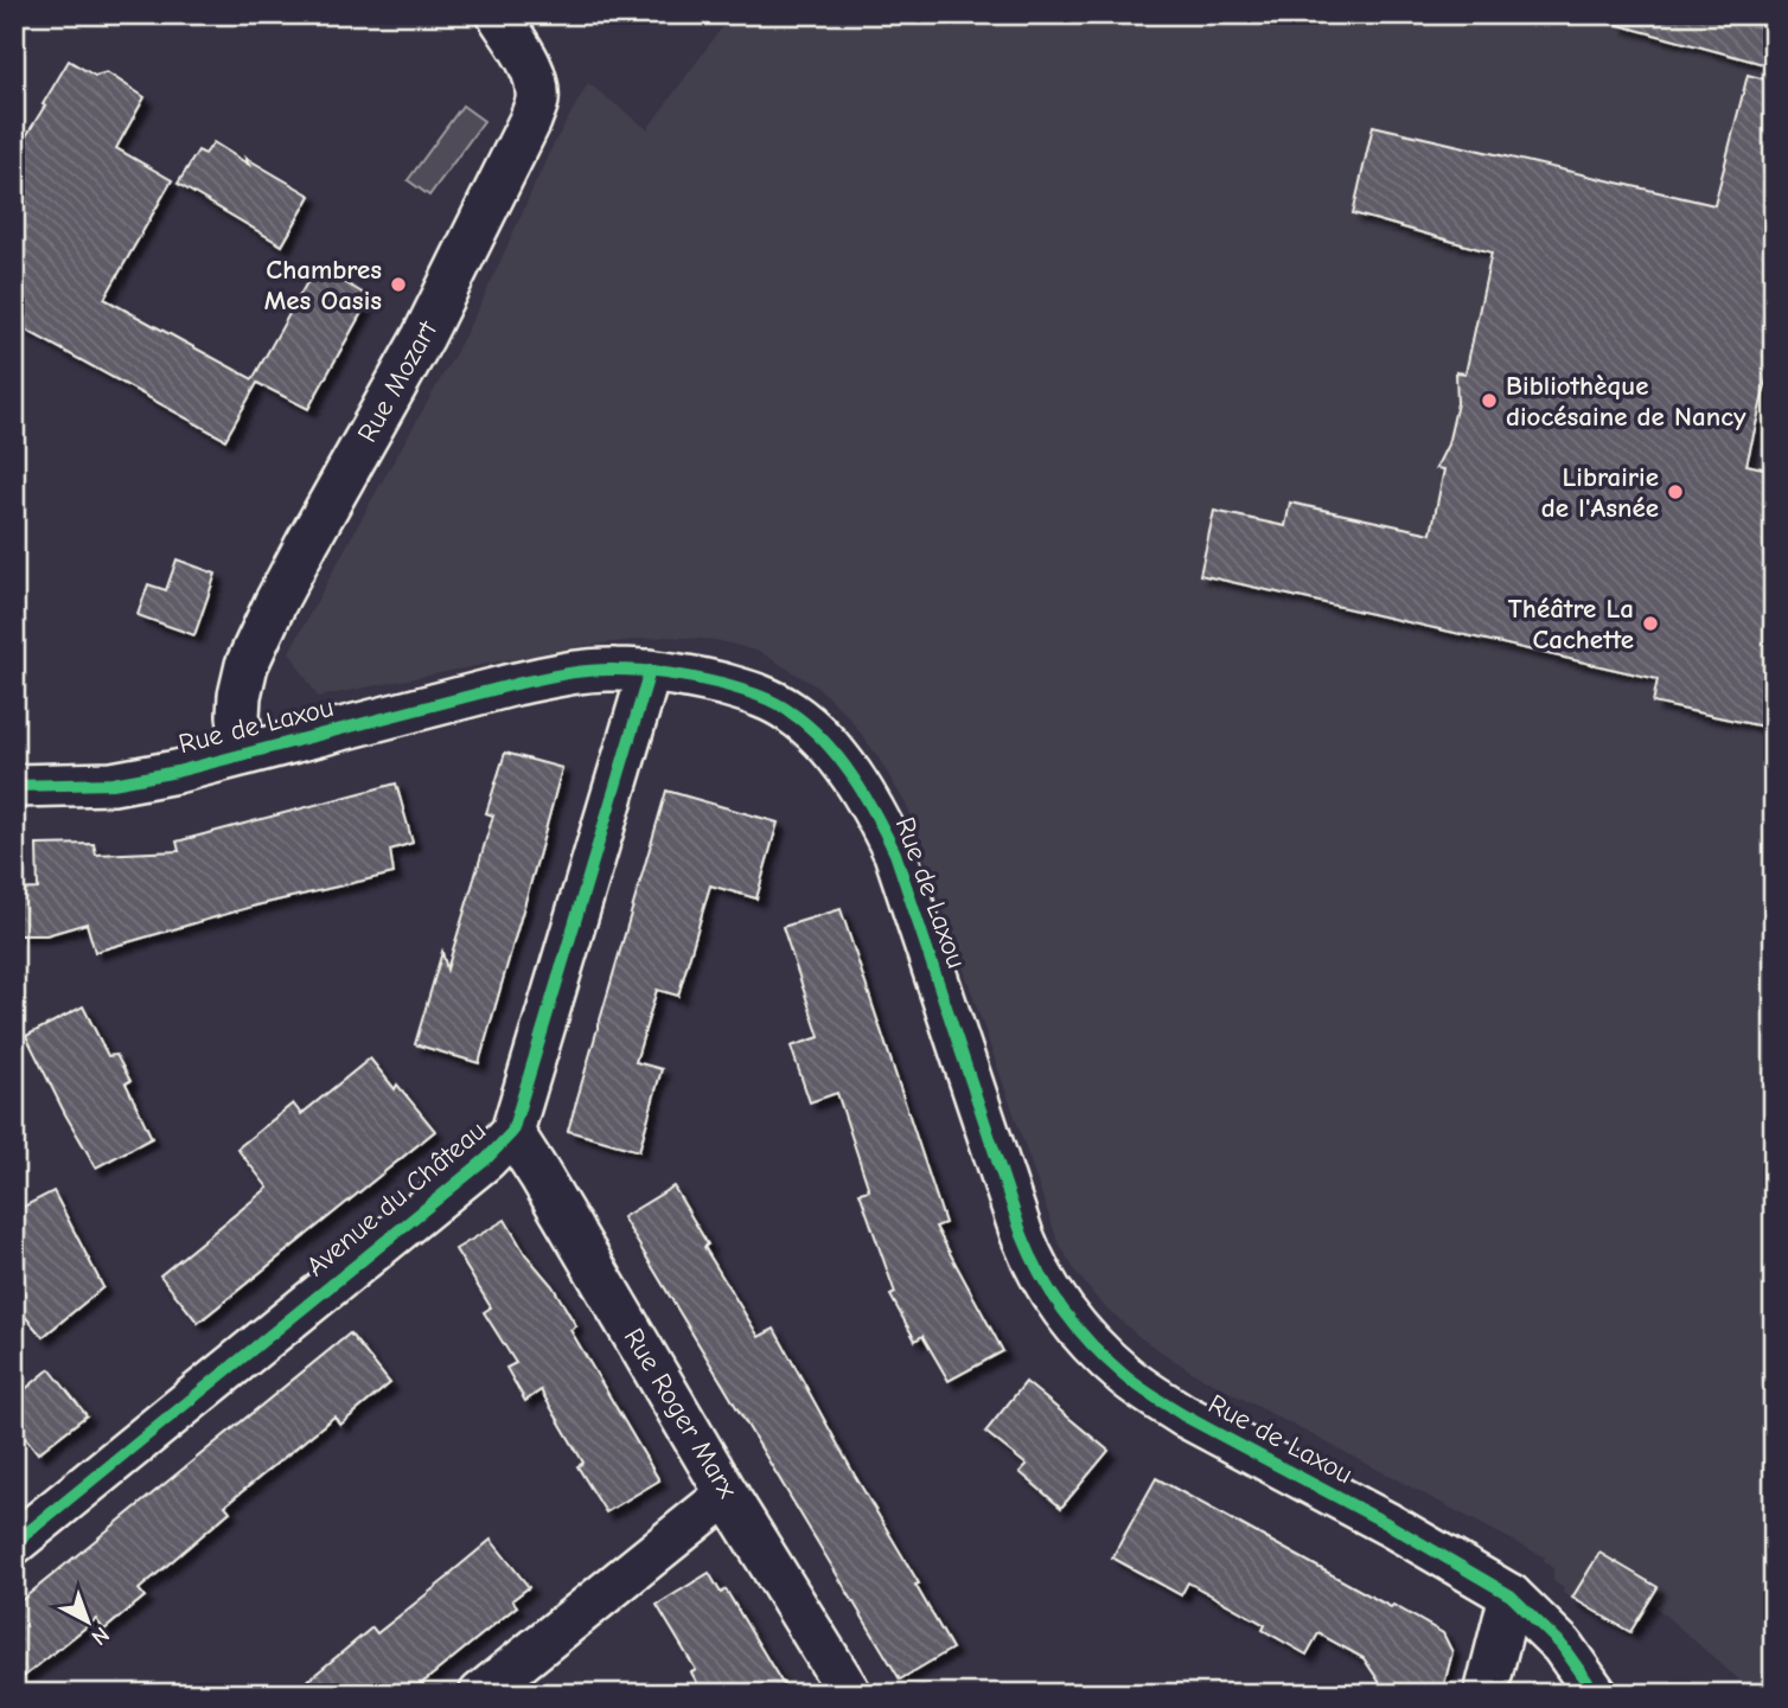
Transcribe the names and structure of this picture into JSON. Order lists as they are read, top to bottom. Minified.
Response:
{"streets":{"street":["Rue Mozart","Rue de Laxou","Avenue du Château","Rue Roger Marx"]},"crossings":[["Rue Mozart","Rue de Laxou"],["Rue de Laxou","Avenue du Château"],["Avenue du Château","Rue Roger Marx"]],"places":["Chambres Mes Oasis","Bibliothèque diocésaine de Nancy","Librairie de l'Asnée","Théâtre La Cachette"],"north":"bottom right"}
